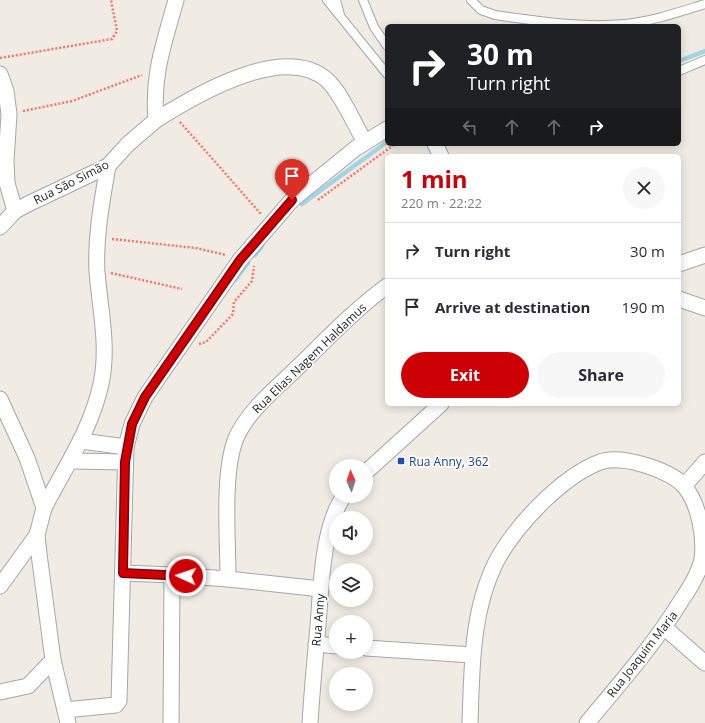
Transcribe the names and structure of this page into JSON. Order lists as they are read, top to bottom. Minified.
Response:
{"streets":{"street":["Rua São Simão","Rua Elias Nagem Haldamus","Rua Anny","Rua Joaquim Maria"]},"places":{"transit":["Rua Anny, 362"]},"north":"top","page":{"turn":["30 m","Turn right"],"heading":["1 min","220 m · 22:22"],"list":[{"name":"Turn right","value":"30 m"},{"name":"Arrive at destination","value":"190 m"}],"buttons":["Exit","Share"],"map_buttons":["+","−"]}}
